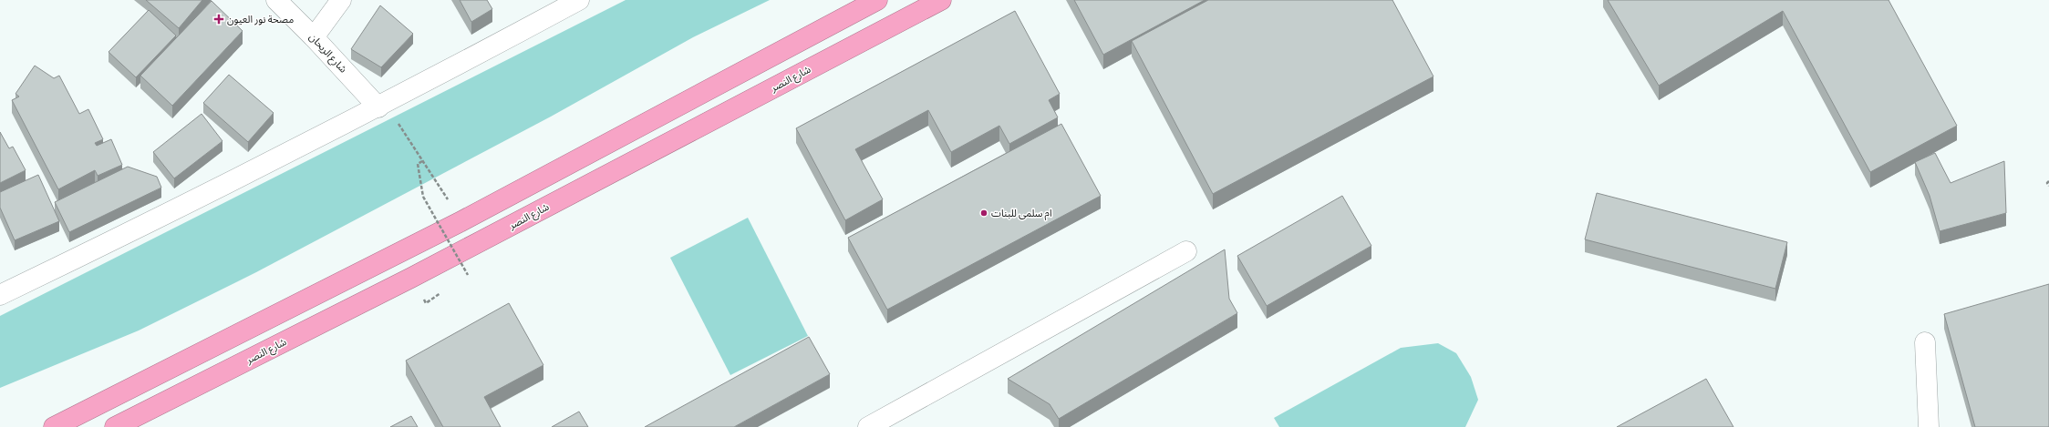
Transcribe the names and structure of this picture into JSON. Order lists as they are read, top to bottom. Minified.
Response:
{"streets":{"highway":["شارع النصر"],"street":["شارع الريحان"]},"places":{"health":["مصحة نور العيون"],"other":["ام سلمى للبنات"]}}
